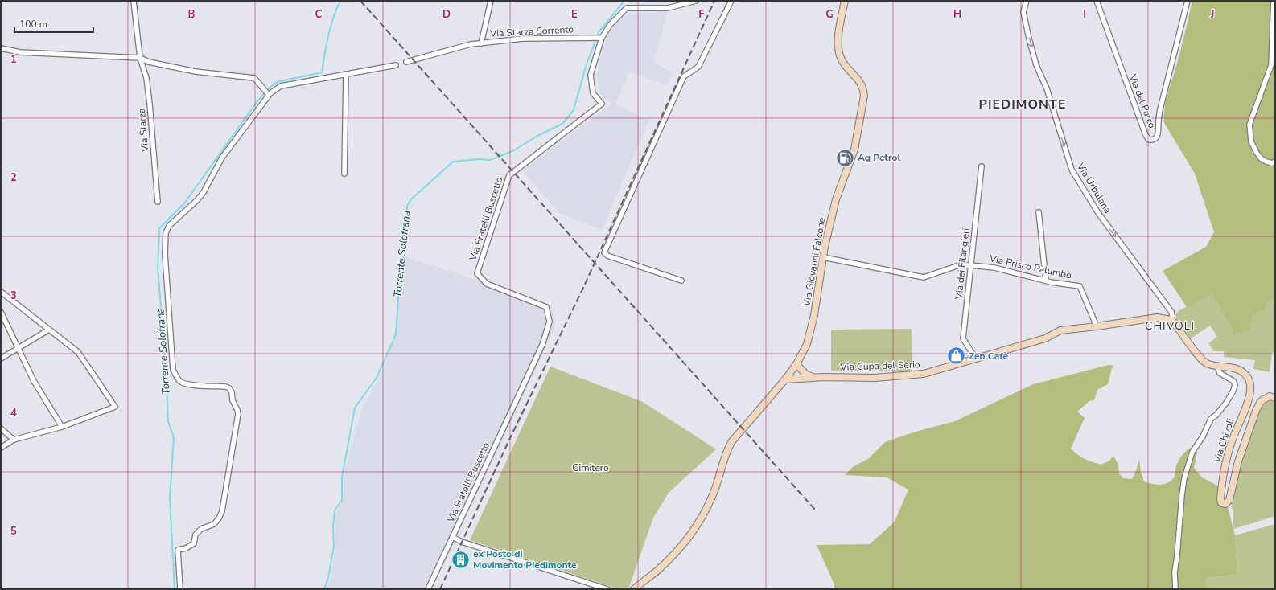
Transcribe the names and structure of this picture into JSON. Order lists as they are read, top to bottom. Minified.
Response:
{"streets":{"street":["Via Starza Sorrento","Via del Parco","Via Starza","Via Urbulana","Via Fratelli Buscetto","Via Giovanni Falcone","Via dei Filangieri","Via Prisco Palumbo","Via Cupa del Serio","Via Chivoli"]},"crossings":[["Via Starza Sorrento","Via Fratelli Buscetto"],["Via Urbulana","Via Cupa del Serio"],["Via Urbulana","Via Chivoli"],["Via Giovanni Falcone","Via Prisco Palumbo"],["Via Giovanni Falcone","Via Cupa del Serio"],["Via dei Filangieri","Via Prisco Palumbo"],["Via dei Filangieri","Via Cupa del Serio"],["Via Prisco Palumbo","Via Cupa del Serio"],["Via Cupa del Serio","Via Chivoli"]],"one_way":["Via Urbulana"],"districts":["PIEDIMONTE","CHIVOLI"],"water":["Torrente Solofrana"],"parks":["Cimitero"],"places":{"fuel station":["Ag Petrol"],"shop":["Zen Cafè"],"building":["ex Posto di Movimento Piedimonte"]},"scale_bar":"100 m","grid":{"columns":["B","C","D","E","F","G","H","I","J"],"rows":["1","2","3","4","5"]}}
